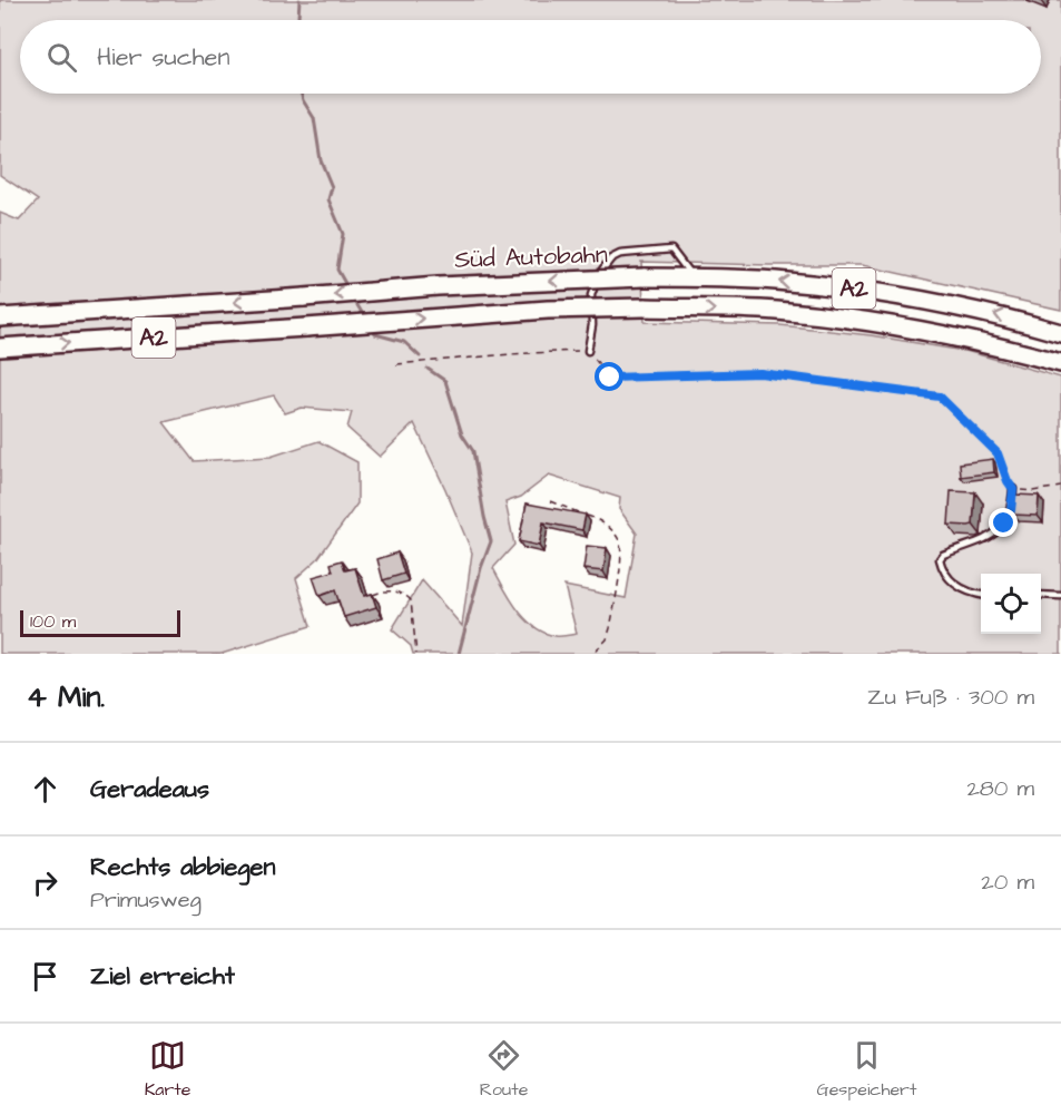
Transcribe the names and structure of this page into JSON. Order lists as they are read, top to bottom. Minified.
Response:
{"streets":{"highway":["Süd Autobahn","A2"]},"scale_bar":"100 m","page":{"search":"Hier suchen","scale":"100 m","heading":["4 Min.","Zu Fuß · 300 m"],"list":[["Geradeaus","280 m"],["Rechts abbiegen","Primusweg","20 m"],"Ziel erreicht"],"nav":["Karte","Route","Gespeichert"]}}
